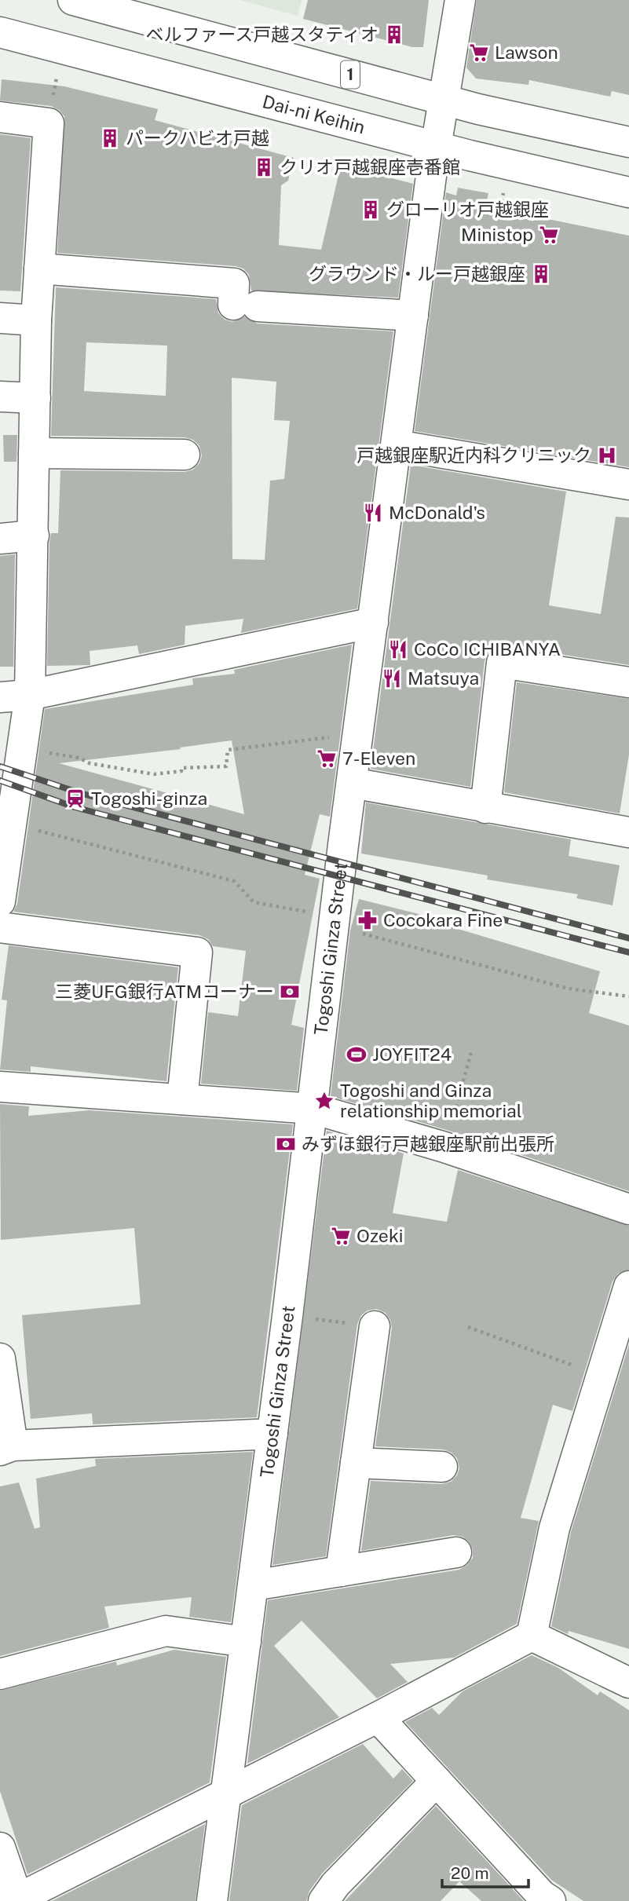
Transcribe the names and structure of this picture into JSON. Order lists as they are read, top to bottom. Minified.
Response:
{"streets":{"main road":["1","Dai-ni Keihin","Togoshi Ginza Street"]},"crossings":[["1","Togoshi Ginza Street"],["Dai-ni Keihin","Togoshi Ginza Street"]],"places":{"building":["ベルファース戸越スタティオ","パークハビオ戸越","クリオ戸越銀座壱番館","グローリオ戸越銀座","グラウンド・ルー戸越銀座"],"supermarket":["Lawson","Ministop","7-Eleven","Ozeki"],"hospital":["戸越銀座駅近内科クリニック"],"restaurant":["McDonald's","CoCo ICHIBANYA","Matsuya"],"station":["Togoshi-ginza"],"pharmacy":["Cocokara Fine"],"bank":["三菱UFG銀行ATMコーナー","みずほ銀行戸越銀座駅前出張所"],"sports":["JOYFIT24"],"place":["Togoshi and Ginza relationship memorial"]},"scale_bar":"20 m"}
